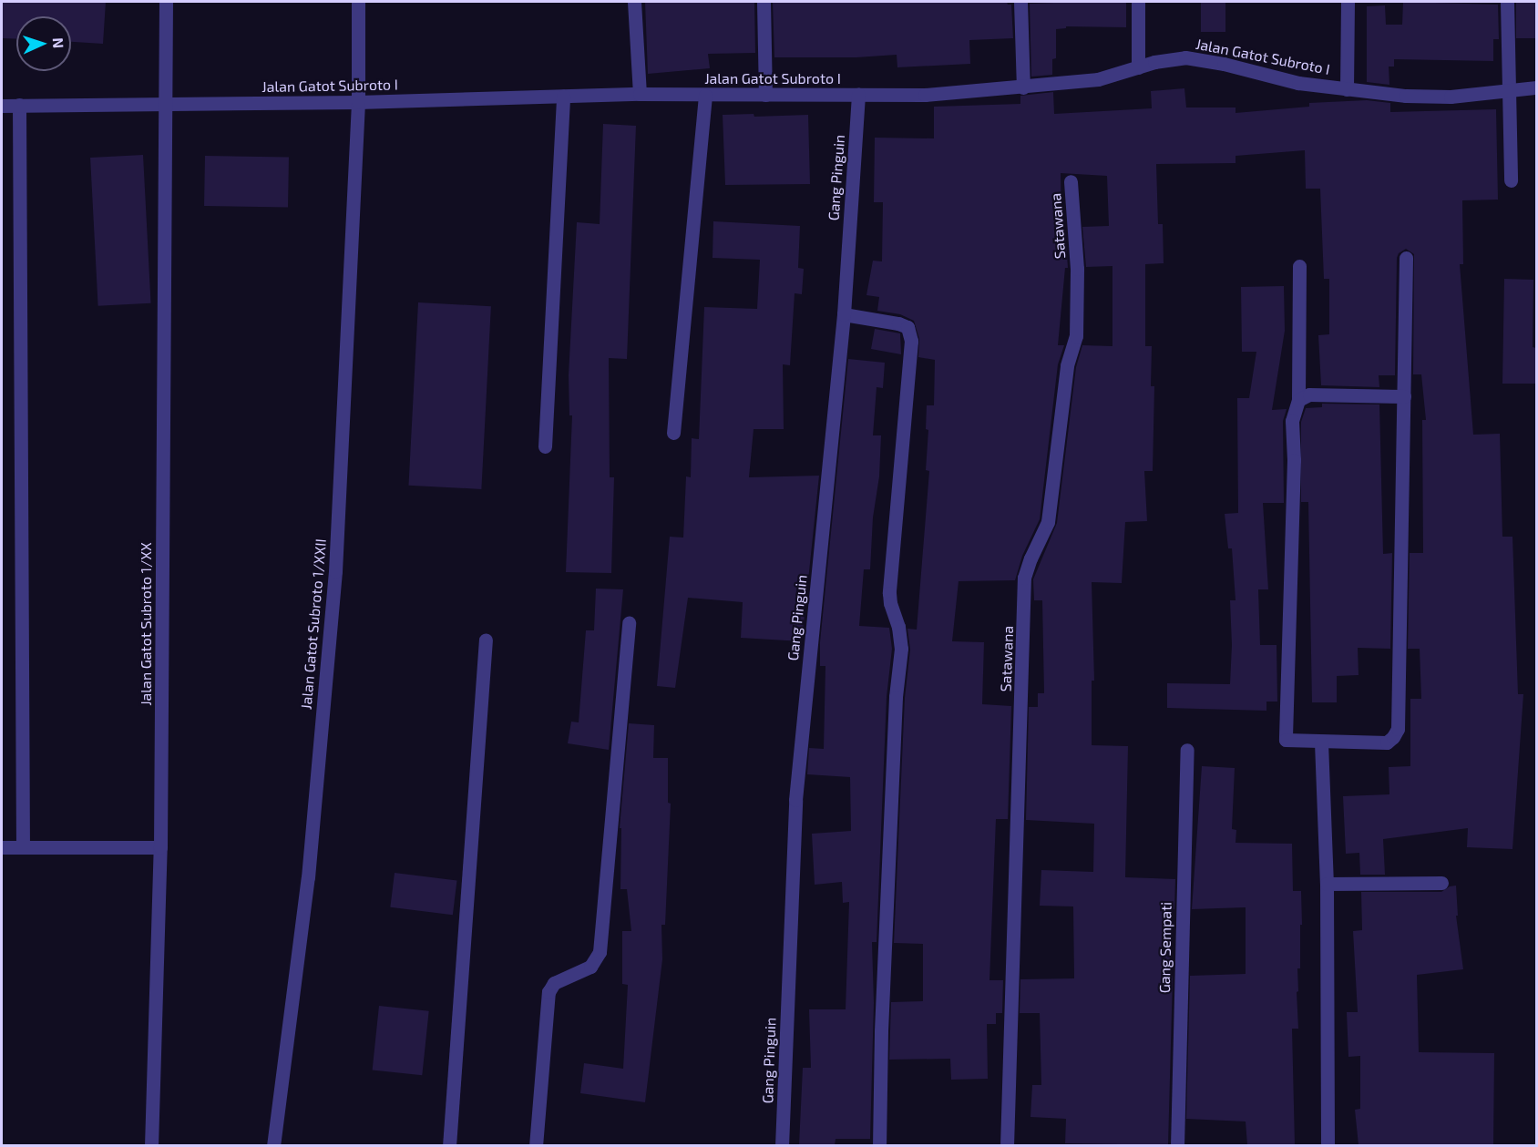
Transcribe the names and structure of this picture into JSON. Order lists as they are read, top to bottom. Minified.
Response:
{"streets":{"street":["Jalan Gatot Subroto I","Gang Pinguin","Satawana","Jalan Gatot Subroto 1/XX","Jalan Gatot Subroto 1/XXII","Gang Sempati"]},"crossings":[["Jalan Gatot Subroto I","Gang Pinguin"],["Jalan Gatot Subroto I","Jalan Gatot Subroto 1/XX"],["Jalan Gatot Subroto I","Jalan Gatot Subroto 1/XXII"]],"north":"right"}
